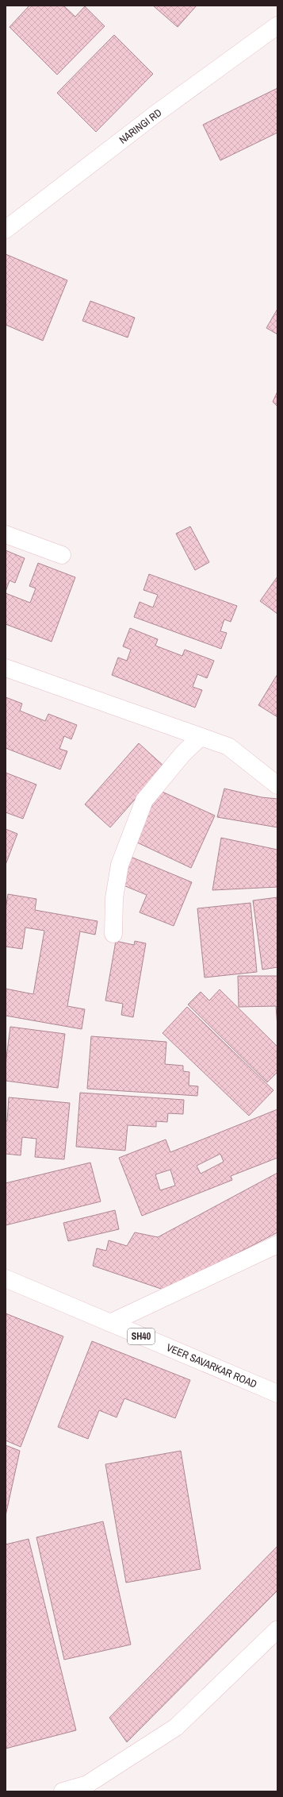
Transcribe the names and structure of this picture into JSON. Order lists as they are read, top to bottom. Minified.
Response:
{"streets":{"street":["NARINGI RD","SH40","VEER SAVARKAR ROAD"]}}
